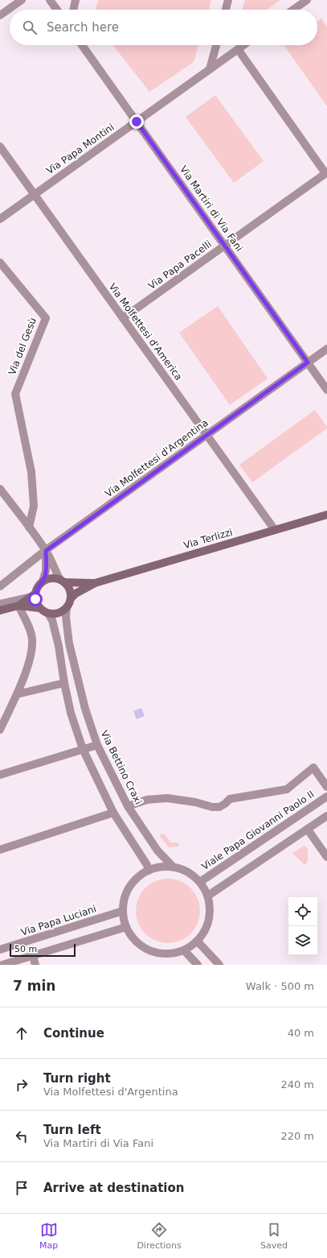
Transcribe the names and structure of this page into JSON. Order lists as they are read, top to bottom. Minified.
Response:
{"streets":{"main road":["Via Terlizzi"],"street":["Via Papa Montini","Via Martiri di Via Fani","Via Papa Pacelli","Via Molfettesi d'America","Via del Gesù","Via Molfettesi d'Argentina","Via Bettino Craxi","Viale Papa Giovanni Paolo II","Via Papa Luciani"]},"crossings":[["Via Papa Montini","Via Martiri di Via Fani"],["Via Papa Montini","Via Molfettesi d'America"],["Via Martiri di Via Fani","Via Papa Pacelli"],["Via Martiri di Via Fani","Via Molfettesi d'Argentina"],["Via Papa Pacelli","Via Molfettesi d'America"],["Via Molfettesi d'America","Via Molfettesi d'Argentina"],["Via Molfettesi d'America","Via Terlizzi"],["Via Terlizzi","Via Bettino Craxi"],["Via Bettino Craxi","Viale Papa Giovanni Paolo II"],["Via Bettino Craxi","Via Papa Luciani"],["Viale Papa Giovanni Paolo II","Via Papa Luciani"]],"scale_bar":"50 m","page":{"search":"Search here","scale":"50 m","heading":["7 min","Walk · 500 m"],"list":[["Continue","40 m"],["Turn right","Via Molfettesi d'Argentina","240 m"],["Turn left","Via Martiri di Via Fani","220 m"],"Arrive at destination"],"nav":["Map","Directions","Saved"]}}
